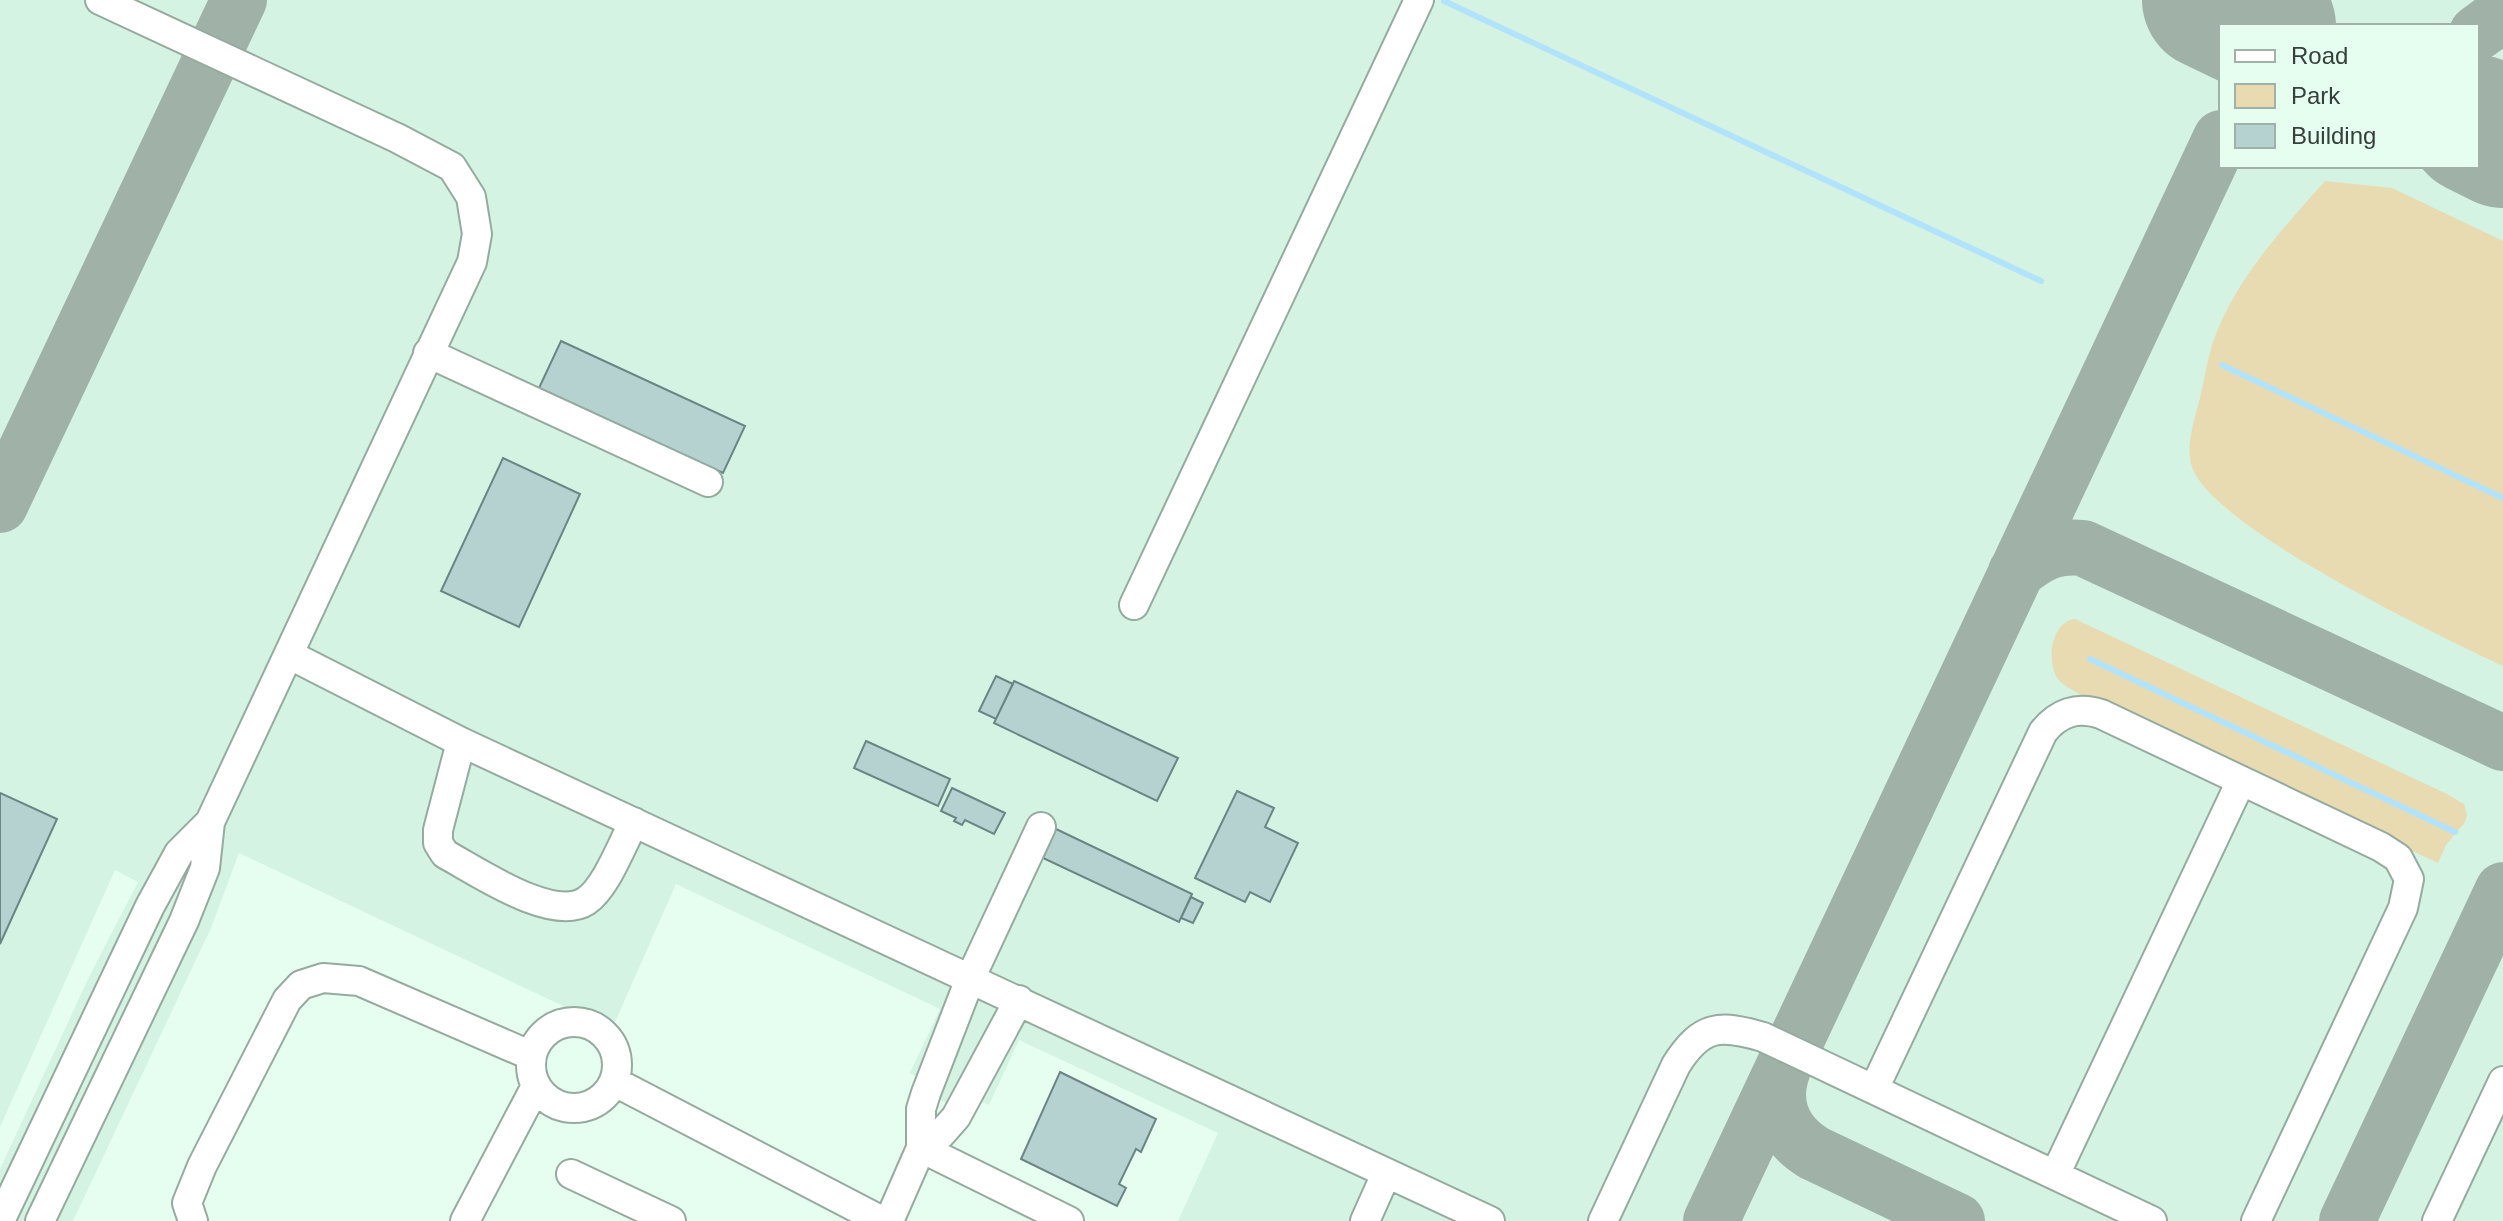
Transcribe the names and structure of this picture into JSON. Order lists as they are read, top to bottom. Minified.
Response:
{"legend":["Road","Park","Building"]}
